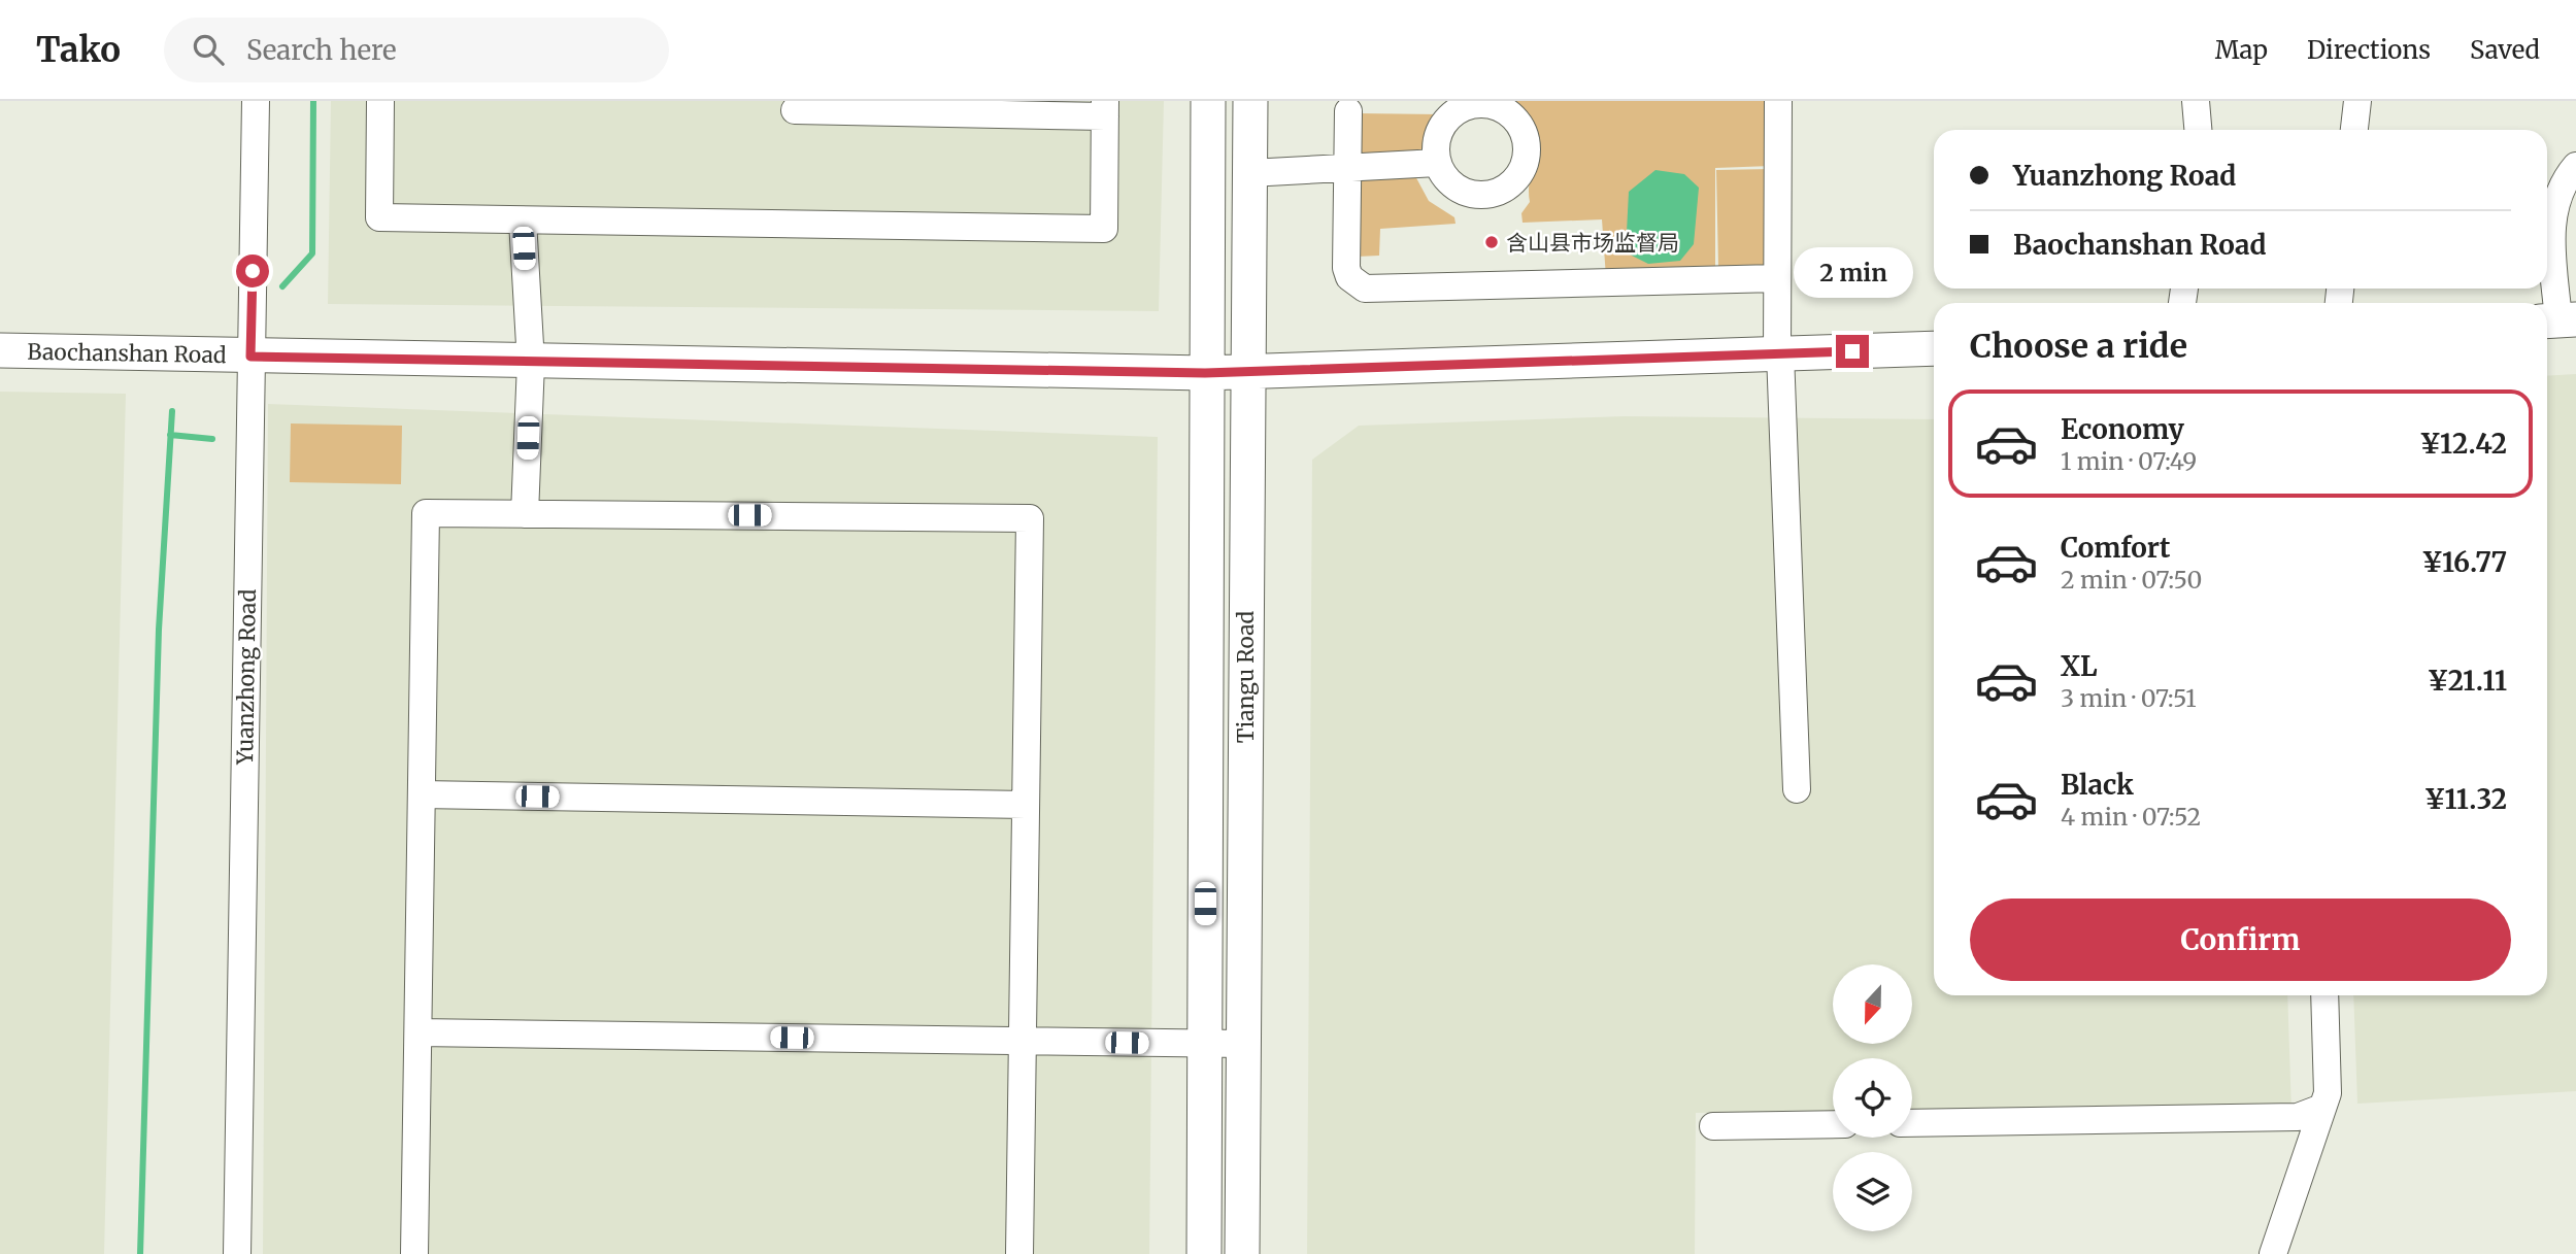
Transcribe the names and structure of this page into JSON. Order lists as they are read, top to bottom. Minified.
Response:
{"streets":{"main road":["Baochanshan Road","Tiangu Road"],"street":["Yuanzhong Road"]},"crossings":[["Baochanshan Road","Yuanzhong Road"],["Baochanshan Road","Tiangu Road"]],"places":["含山县市场监督局"],"north":"bottom","page":{"header":"Tako","search":"Search here","nav":["Map","Directions","Saved"],"banner":["Yuanzhong Road","Baochanshan Road"],"bubble":"2 min","heading":"Choose a ride","list":[{"name":"Economy","note":"1 min · 07:49","value":"¥12.42"},{"name":"Comfort","note":"2 min · 07:50","value":"¥16.77"},{"name":"XL","note":"3 min · 07:51","value":"¥21.11"},{"name":"Black","note":"4 min · 07:52","value":"¥11.32"}],"buttons":"Confirm"}}
